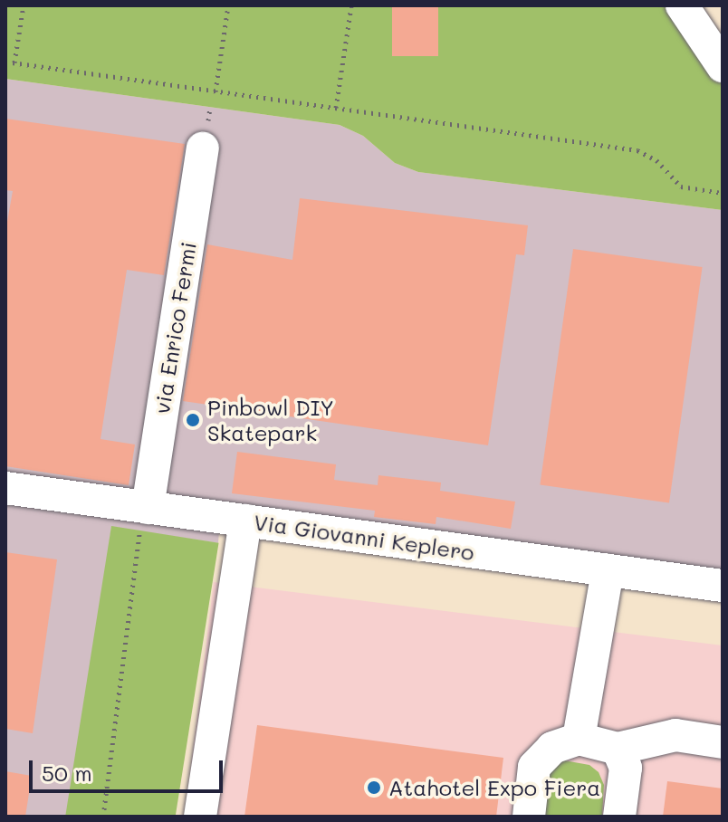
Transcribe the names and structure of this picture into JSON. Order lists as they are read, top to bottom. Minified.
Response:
{"streets":{"street":["via Enrico Fermi","Via Giovanni Keplero"]},"crossings":[["via Enrico Fermi","Via Giovanni Keplero"]],"places":["Pinbowl DIY Skatepark","Atahotel Expo Fiera"],"scale_bar":"50 m"}
